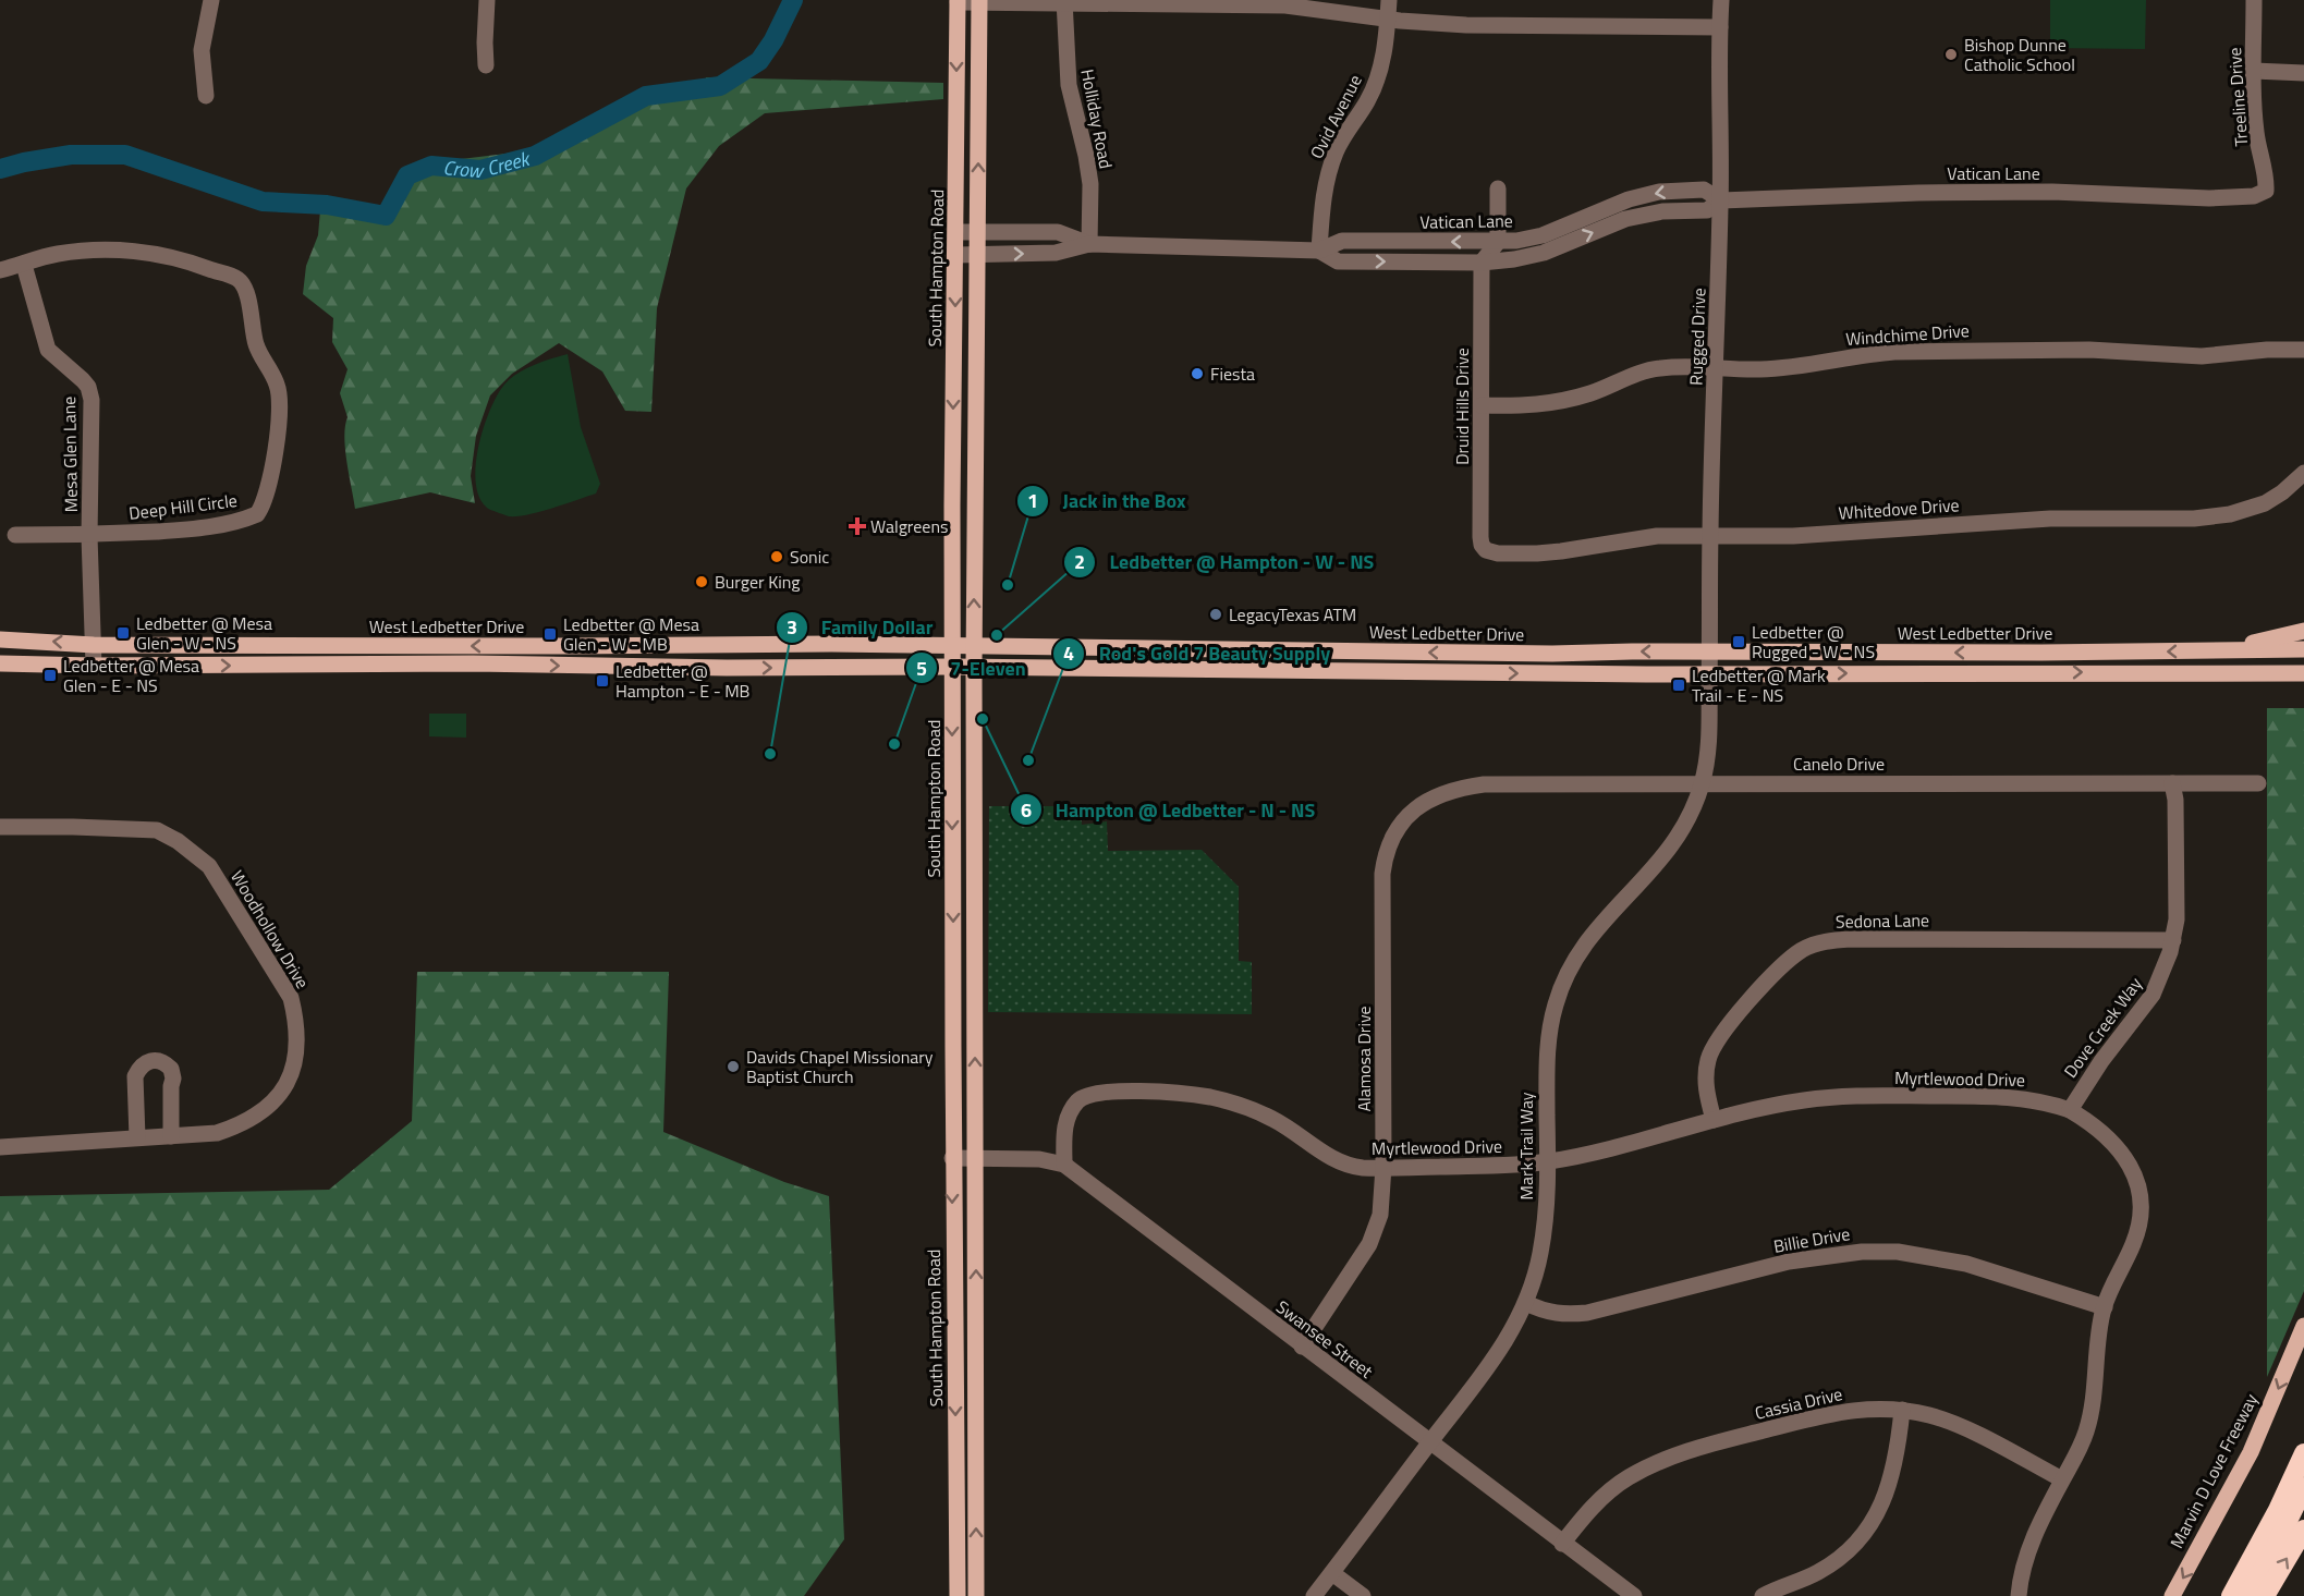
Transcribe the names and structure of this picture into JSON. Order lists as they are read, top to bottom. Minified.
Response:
{"streets":{"main road":["South Hampton Road","West Ledbetter Drive","Marvin D Love Freeway"],"street":["Treeline Drive","Ovid Avenue","Holliday Road","Vatican Lane","Windchime Drive","Rugged Drive","Druid Hills Drive","Mesa Glen Lane","Deep Hill Circle","Whitedove Drive","Canelo Drive","Sedona Lane","Woodhollow Drive","Dove Creek Way","Alamosa Drive","Myrtlewood Drive","Mark Trail Way","Billie Drive","Swansee Street","Cassia Drive"]},"crossings":[["Treeline Drive","Vatican Lane"],["Ovid Avenue","Vatican Lane"],["Holliday Road","Vatican Lane"],["Vatican Lane","South Hampton Road"],["Vatican Lane","Rugged Drive"],["Vatican Lane","Druid Hills Drive"],["South Hampton Road","West Ledbetter Drive"],["South Hampton Road","Swansee Street"],["Windchime Drive","Rugged Drive"],["Windchime Drive","Druid Hills Drive"],["Rugged Drive","Whitedove Drive"],["Rugged Drive","West Ledbetter Drive"],["Rugged Drive","Mark Trail Way"],["Druid Hills Drive","Whitedove Drive"],["Mesa Glen Lane","Deep Hill Circle"],["Mesa Glen Lane","West Ledbetter Drive"],["Canelo Drive","Dove Creek Way"],["Canelo Drive","Alamosa Drive"],["Canelo Drive","Mark Trail Way"],["Sedona Lane","Dove Creek Way"],["Sedona Lane","Myrtlewood Drive"],["Dove Creek Way","Myrtlewood Drive"],["Alamosa Drive","Myrtlewood Drive"],["Alamosa Drive","Swansee Street"],["Myrtlewood Drive","Mark Trail Way"],["Myrtlewood Drive","Swansee Street"],["Mark Trail Way","Billie Drive"],["Mark Trail Way","Swansee Street"],["Swansee Street","Cassia Drive"]],"one_way":["Marvin D Love Freeway"],"water":["Crow Creek"],"places":{"other":["Bishop Dunne Catholic School","Fiesta","Sonic","Burger King","Jack in the Box","LegacyTexas ATM","Ledbetter @ Hampton - W - NS","Hampton @ Ledbetter - N - NS","7-Eleven","Family Dollar","Rod's Gold 7 Beauty Supply","Davids Chapel Missionary Baptist Church"],"health":["Walgreens"],"transit":["Ledbetter @ Mesa Glen - W - NS","Ledbetter @ Mesa Glen - W - MB","Ledbetter @ Rugged - W - NS","Ledbetter @ Mesa Glen - E - NS","Ledbetter @ Hampton - E - MB","Ledbetter @ Mark Trail - E - NS"]}}
